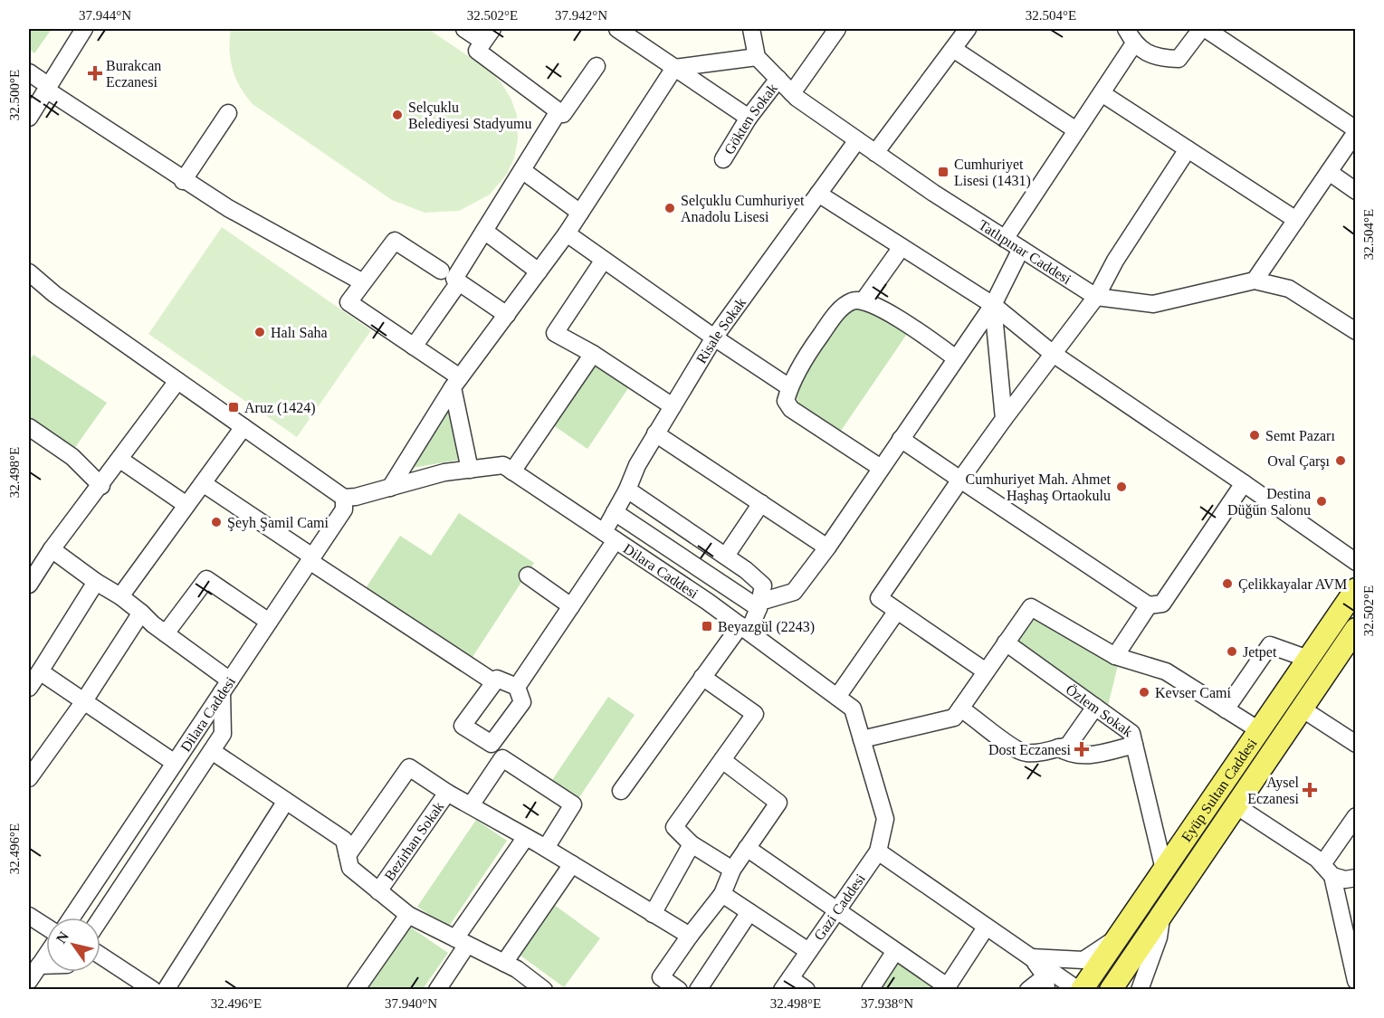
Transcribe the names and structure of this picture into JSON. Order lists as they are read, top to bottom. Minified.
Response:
{"streets":{"main road":["Eyüp Sultan Caddesi"],"street":["Gökten Sokak","Tatlıpınar Caddesi","Risale Sokak","Dilara Caddesi","Özlem Sokak","Bezirhan Sokak","Gazi Caddesi"]},"crossings":[["Gökten Sokak","Tatlıpınar Caddesi"],["Tatlıpınar Caddesi","Risale Sokak"],["Risale Sokak","Dilara Caddesi"],["Dilara Caddesi","Gazi Caddesi"],["Özlem Sokak","Eyüp Sultan Caddesi"]],"places":{"health":["Burakcan Eczanesi","Dost Eczanesi","Aysel Eczanesi"],"other":["Selçuklu Belediyesi Stadyumu","Selçuklu Cumhuriyet Anadolu Lisesi","Halı Saha","Semt Pazarı","Oval Çarşı","Cumhuriyet Mah. Ahmet Haşhaş Ortaokulu","Destina Düğün Salonu","Şeyh Şamil Cami","Çelikkayalar AVM","Jetpet","Kevser Cami"],"transit":["Cumhuriyet Lisesi (1431)","Aruz (1424)","Beyazgül (2243)"]},"north":"top left","coordinates":["37.944°N","32.502°E","37.942°N","32.504°E","32.500°E","32.498°E","32.496°E","37.940°N","37.938°N"]}
